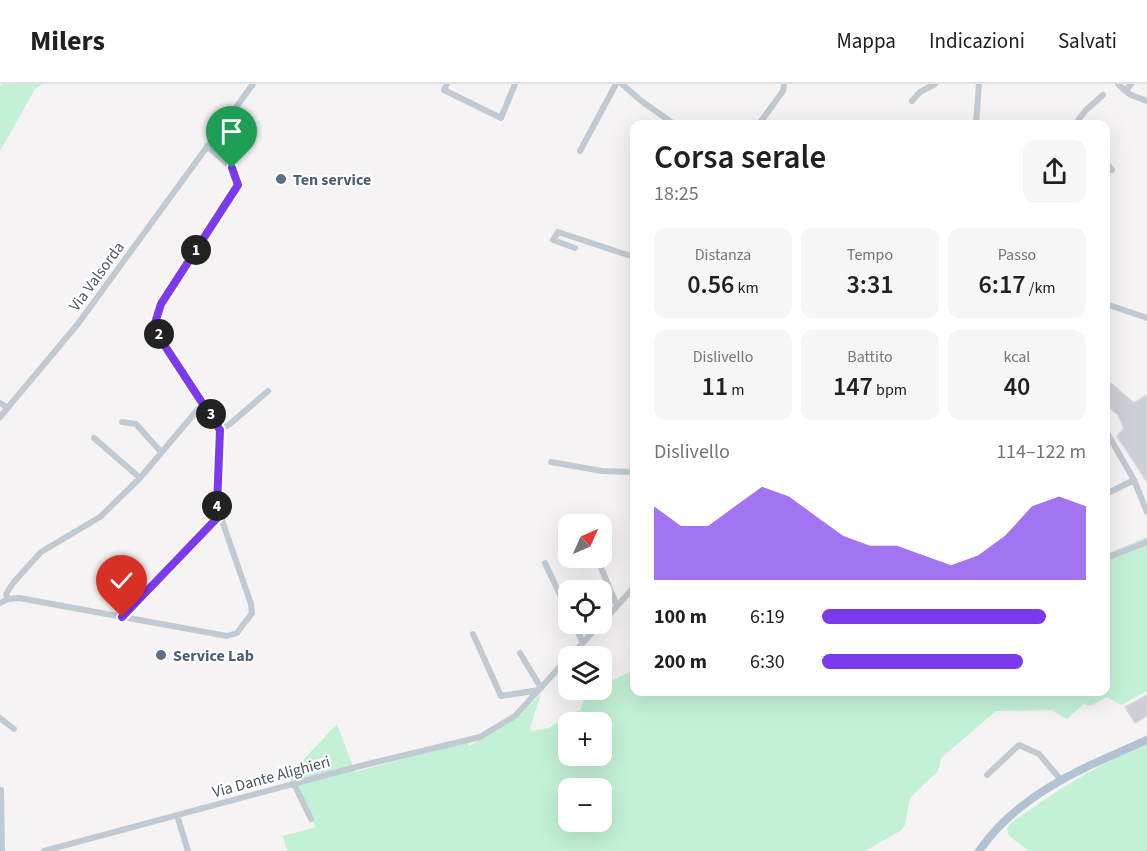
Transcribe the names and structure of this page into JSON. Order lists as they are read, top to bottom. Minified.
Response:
{"streets":{"street":["Via Valsorda","Via Dante Alighieri"]},"places":["Ten service","Service Lab"],"north":"top right","page":{"header":"Milers","nav":["Mappa","Indicazioni","Salvati"],"heading":["Corsa serale","18:25"],"stats":[["Distanza","0.56 km"],["Tempo","3:31"],["Passo","6:17 /km"],["Dislivello","11 m"],["Battito","147 bpm"],["kcal","40"]],"pins":["1","2","3","4"],"chart":["Dislivello","114–122 m"],"map_buttons":["+","−"],"list":[{"name":"100 m","note":"6:19"},{"name":"200 m","note":"6:30"}]}}
